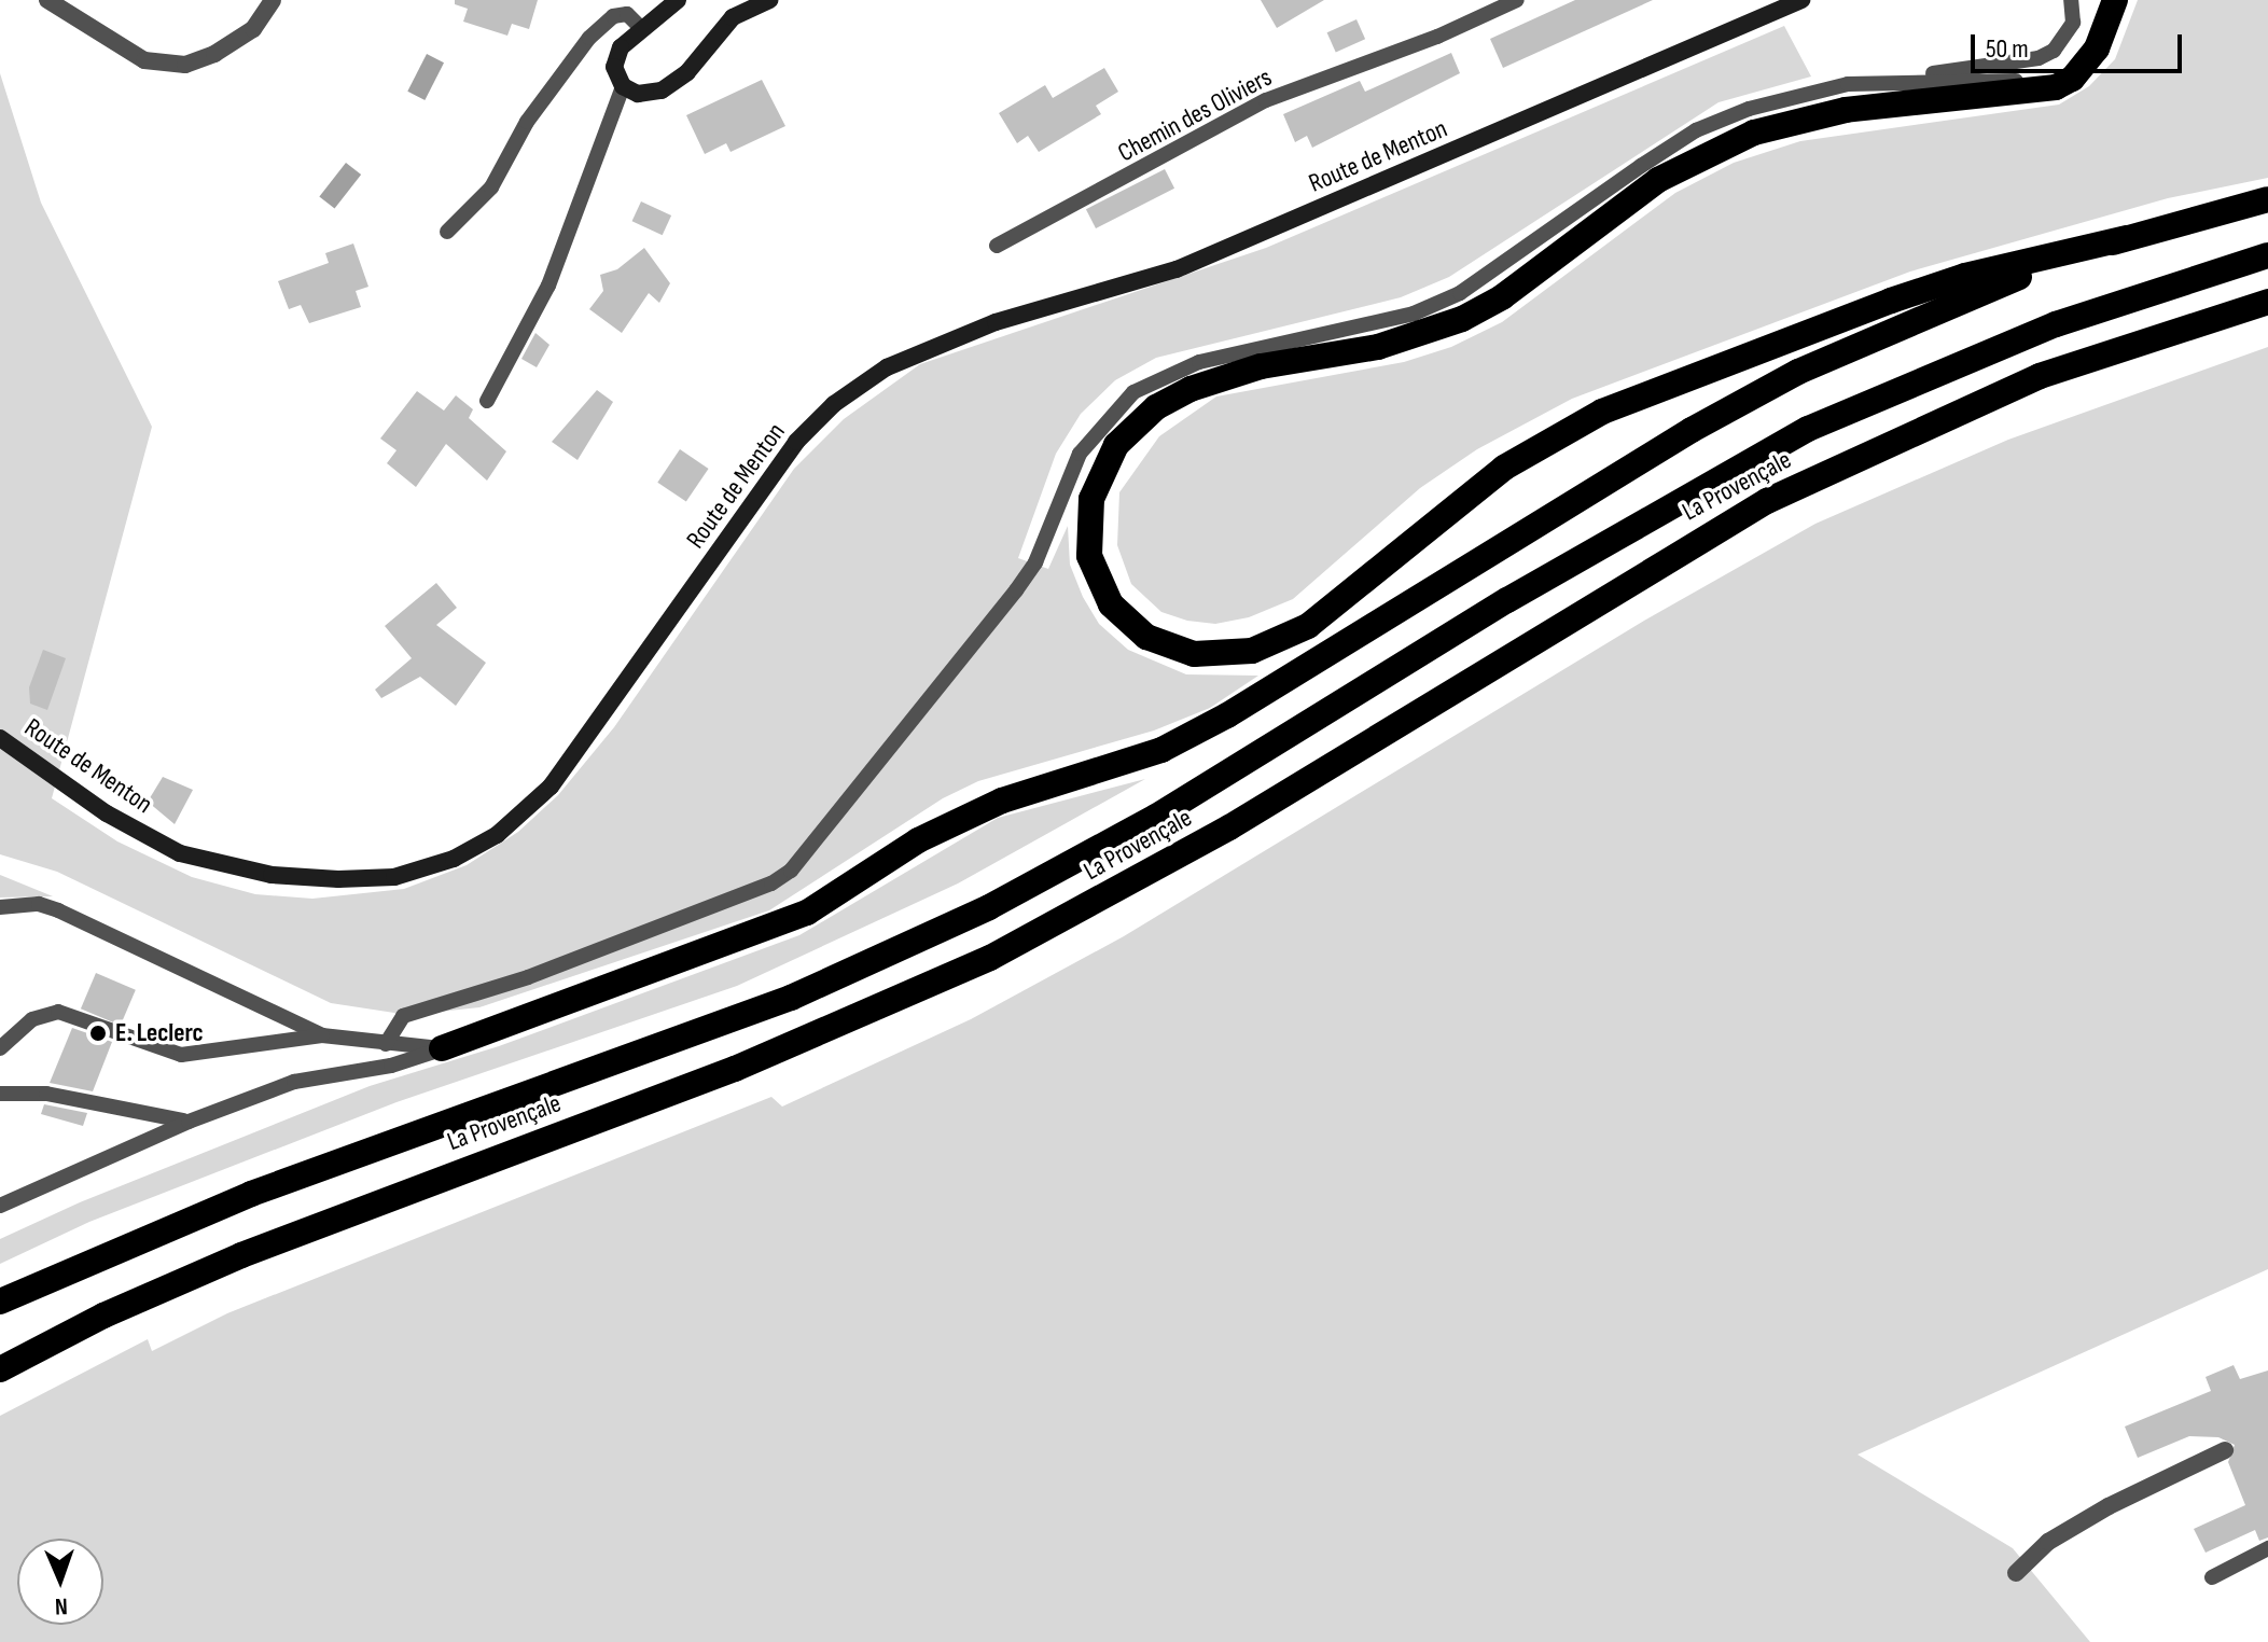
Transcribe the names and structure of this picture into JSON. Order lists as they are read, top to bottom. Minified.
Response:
{"streets":{"highway":["La Provençale"],"main road":["Route de Menton"],"lane":["Chemin des Oliviers"]},"places":["E. Leclerc"],"scale_bar":"50 m","north":"bottom"}
